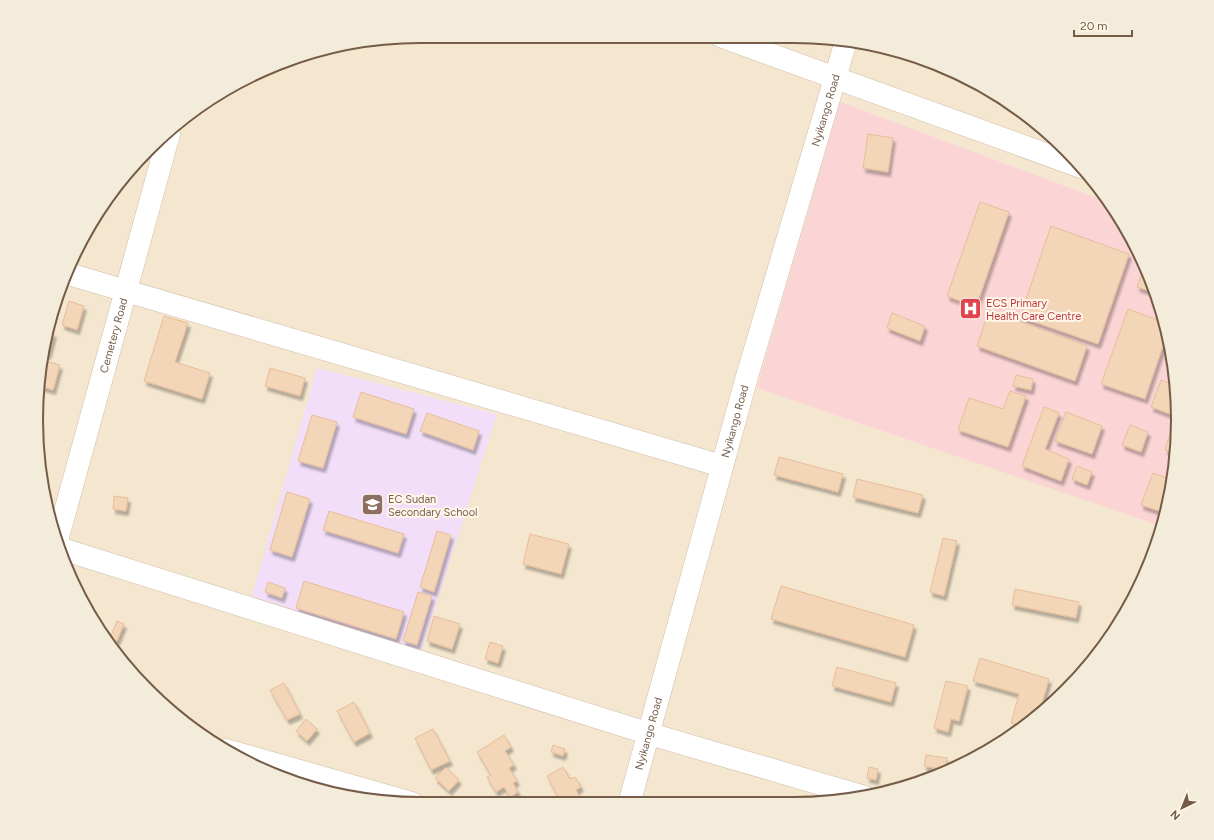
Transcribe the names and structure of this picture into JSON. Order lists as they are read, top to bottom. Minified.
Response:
{"streets":{"street":["Nyikango Road","Cemetery Road"]},"places":{"hospital":["ECS Primary Health Care Centre"],"school or university":["EC Sudan Secondary School"]},"scale_bar":"20 m","north":"bottom left"}
